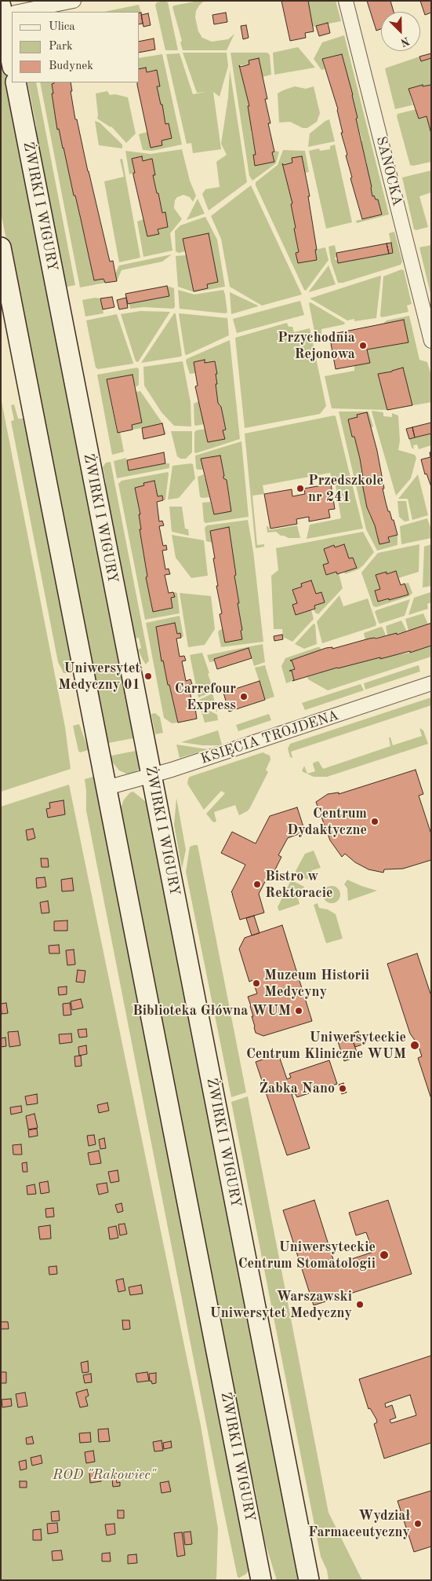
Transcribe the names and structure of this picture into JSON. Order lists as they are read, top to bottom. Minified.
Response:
{"streets":{"main road":["ŻWIRKI I WIGURY"],"street":["SANOCKA","KSIĘCIA TROJDENA"]},"crossings":[["ŻWIRKI I WIGURY","KSIĘCIA TROJDENA"]],"parks":["ROD \"Rakowiec\""],"places":["Przychodnia Rejonowa","Przedszkole nr 241","Uniwersytet Medyczny 01","Carrefour Express","Centrum Dydaktyczne","Bistro w Rektoracie","Muzeum Historii Medycyny","Biblioteka Główna WUM","Uniwersyteckie Centrum Kliniczne WUM","Żabka Nano","Uniwersyteckie Centrum Stomatologii","Warszawski Uniwersytet Medyczny","Wydział Farmaceutyczny"],"legend":["Ulica","Park","Budynek"],"north":"bottom right"}
